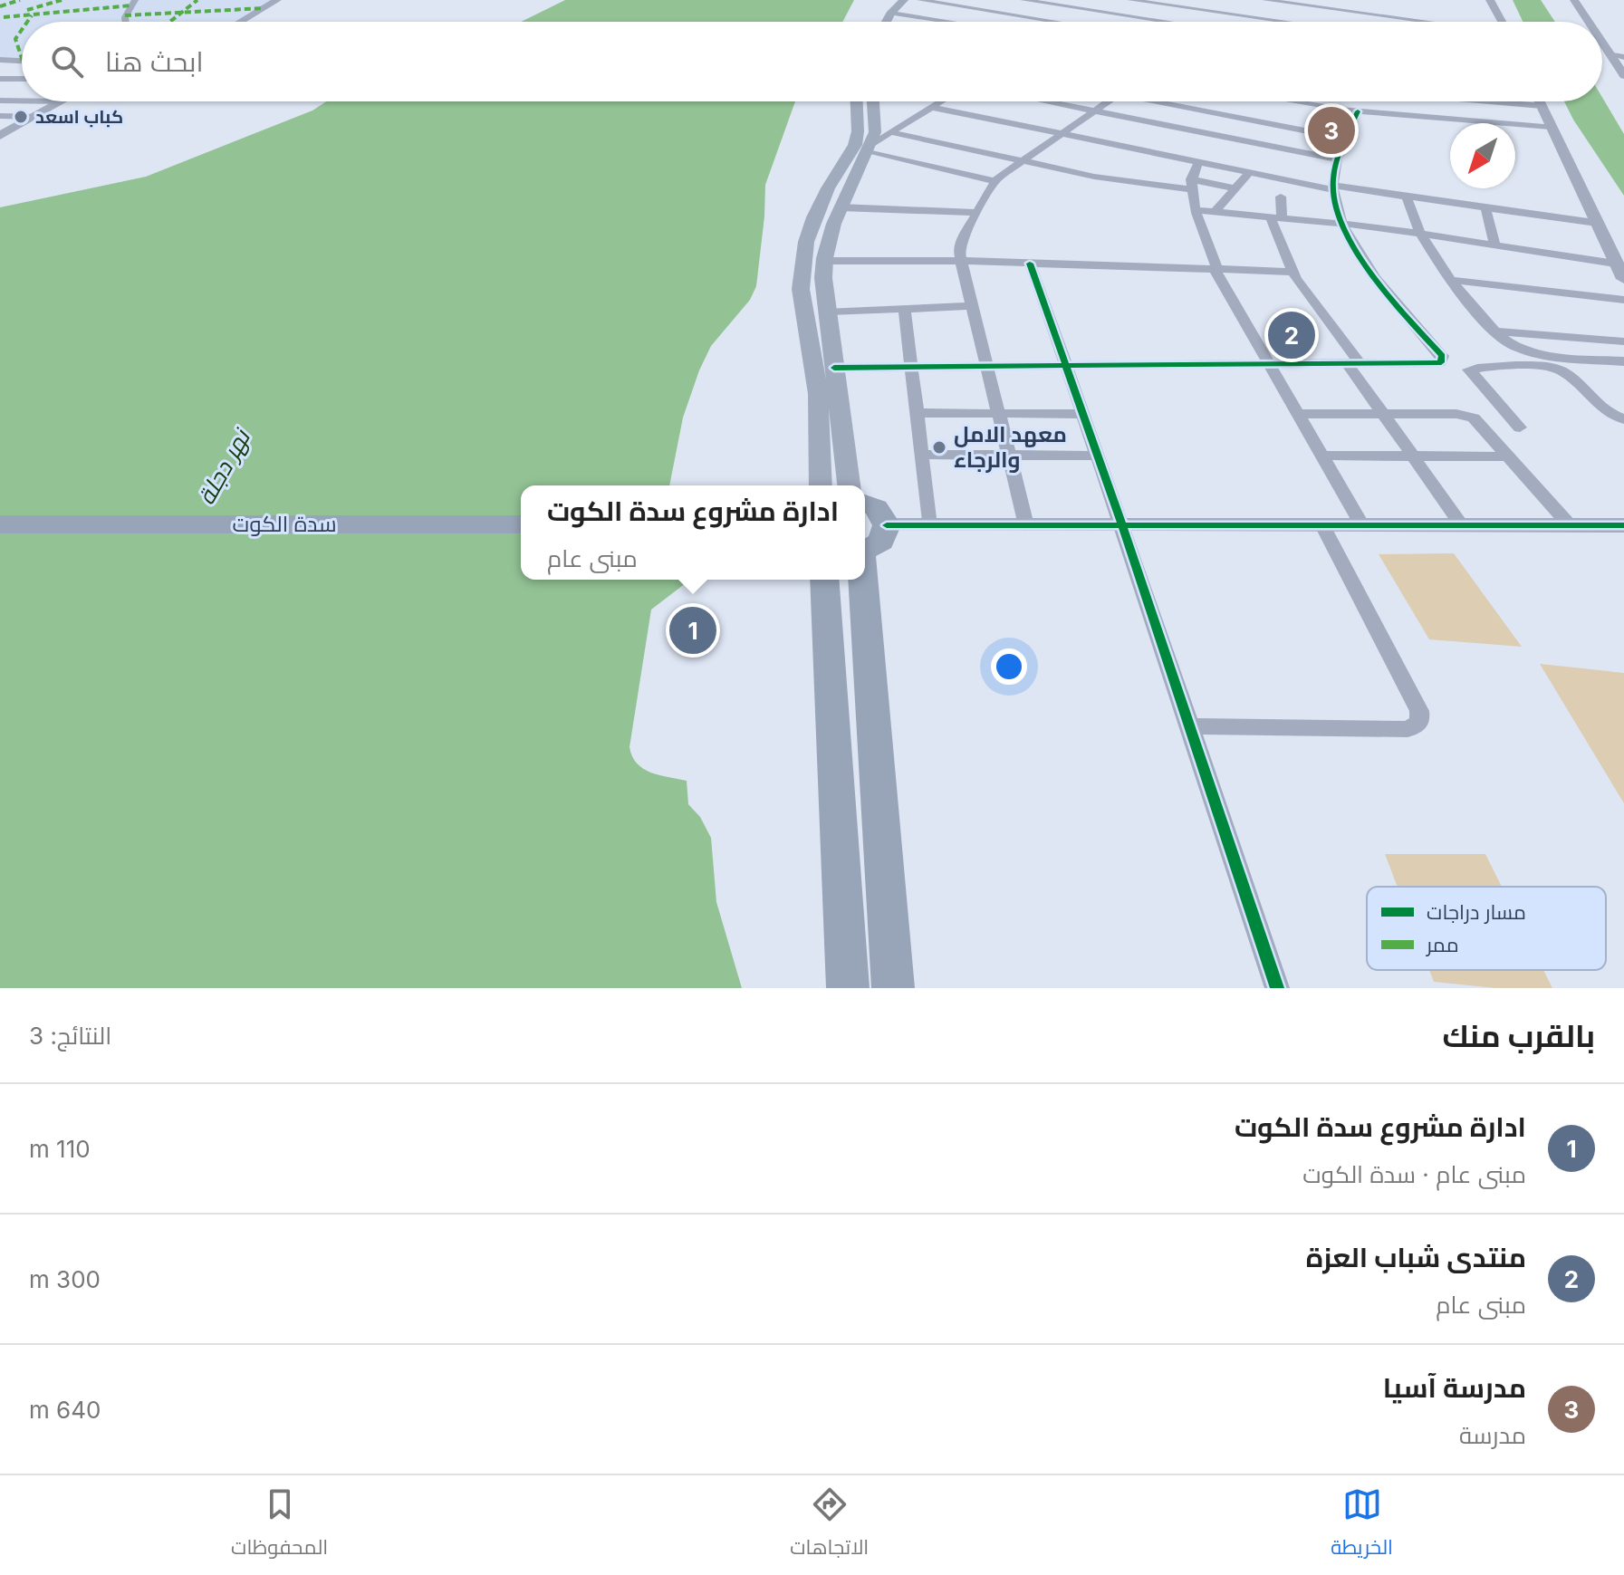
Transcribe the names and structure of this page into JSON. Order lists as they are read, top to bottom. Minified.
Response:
{"streets":{"main road":["سدة الكوت"]},"water":["نهر دجلة"],"places":["كباب اسعد","معهد الامل والرجاء"],"legend":["مسار دراجات","ممر"],"north":"bottom left","page":{"search":"ابحث هنا","pins":["3","2","1"],"popup":["ادارة مشروع سدة الكوت","مبنى عام"],"heading":["بالقرب منك","النتائج: 3"],"list":[{"mark":"1","name":"ادارة مشروع سدة الكوت","note":"مبنى عام · سدة الكوت","value":"110 m"},{"mark":"2","name":"منتدى شباب العزة","note":"مبنى عام","value":"300 m"},{"mark":"3","name":"مدرسة آسيا","note":"مدرسة","value":"640 m"}],"nav":["الخريطة","الاتجاهات","المحفوظات"]}}
